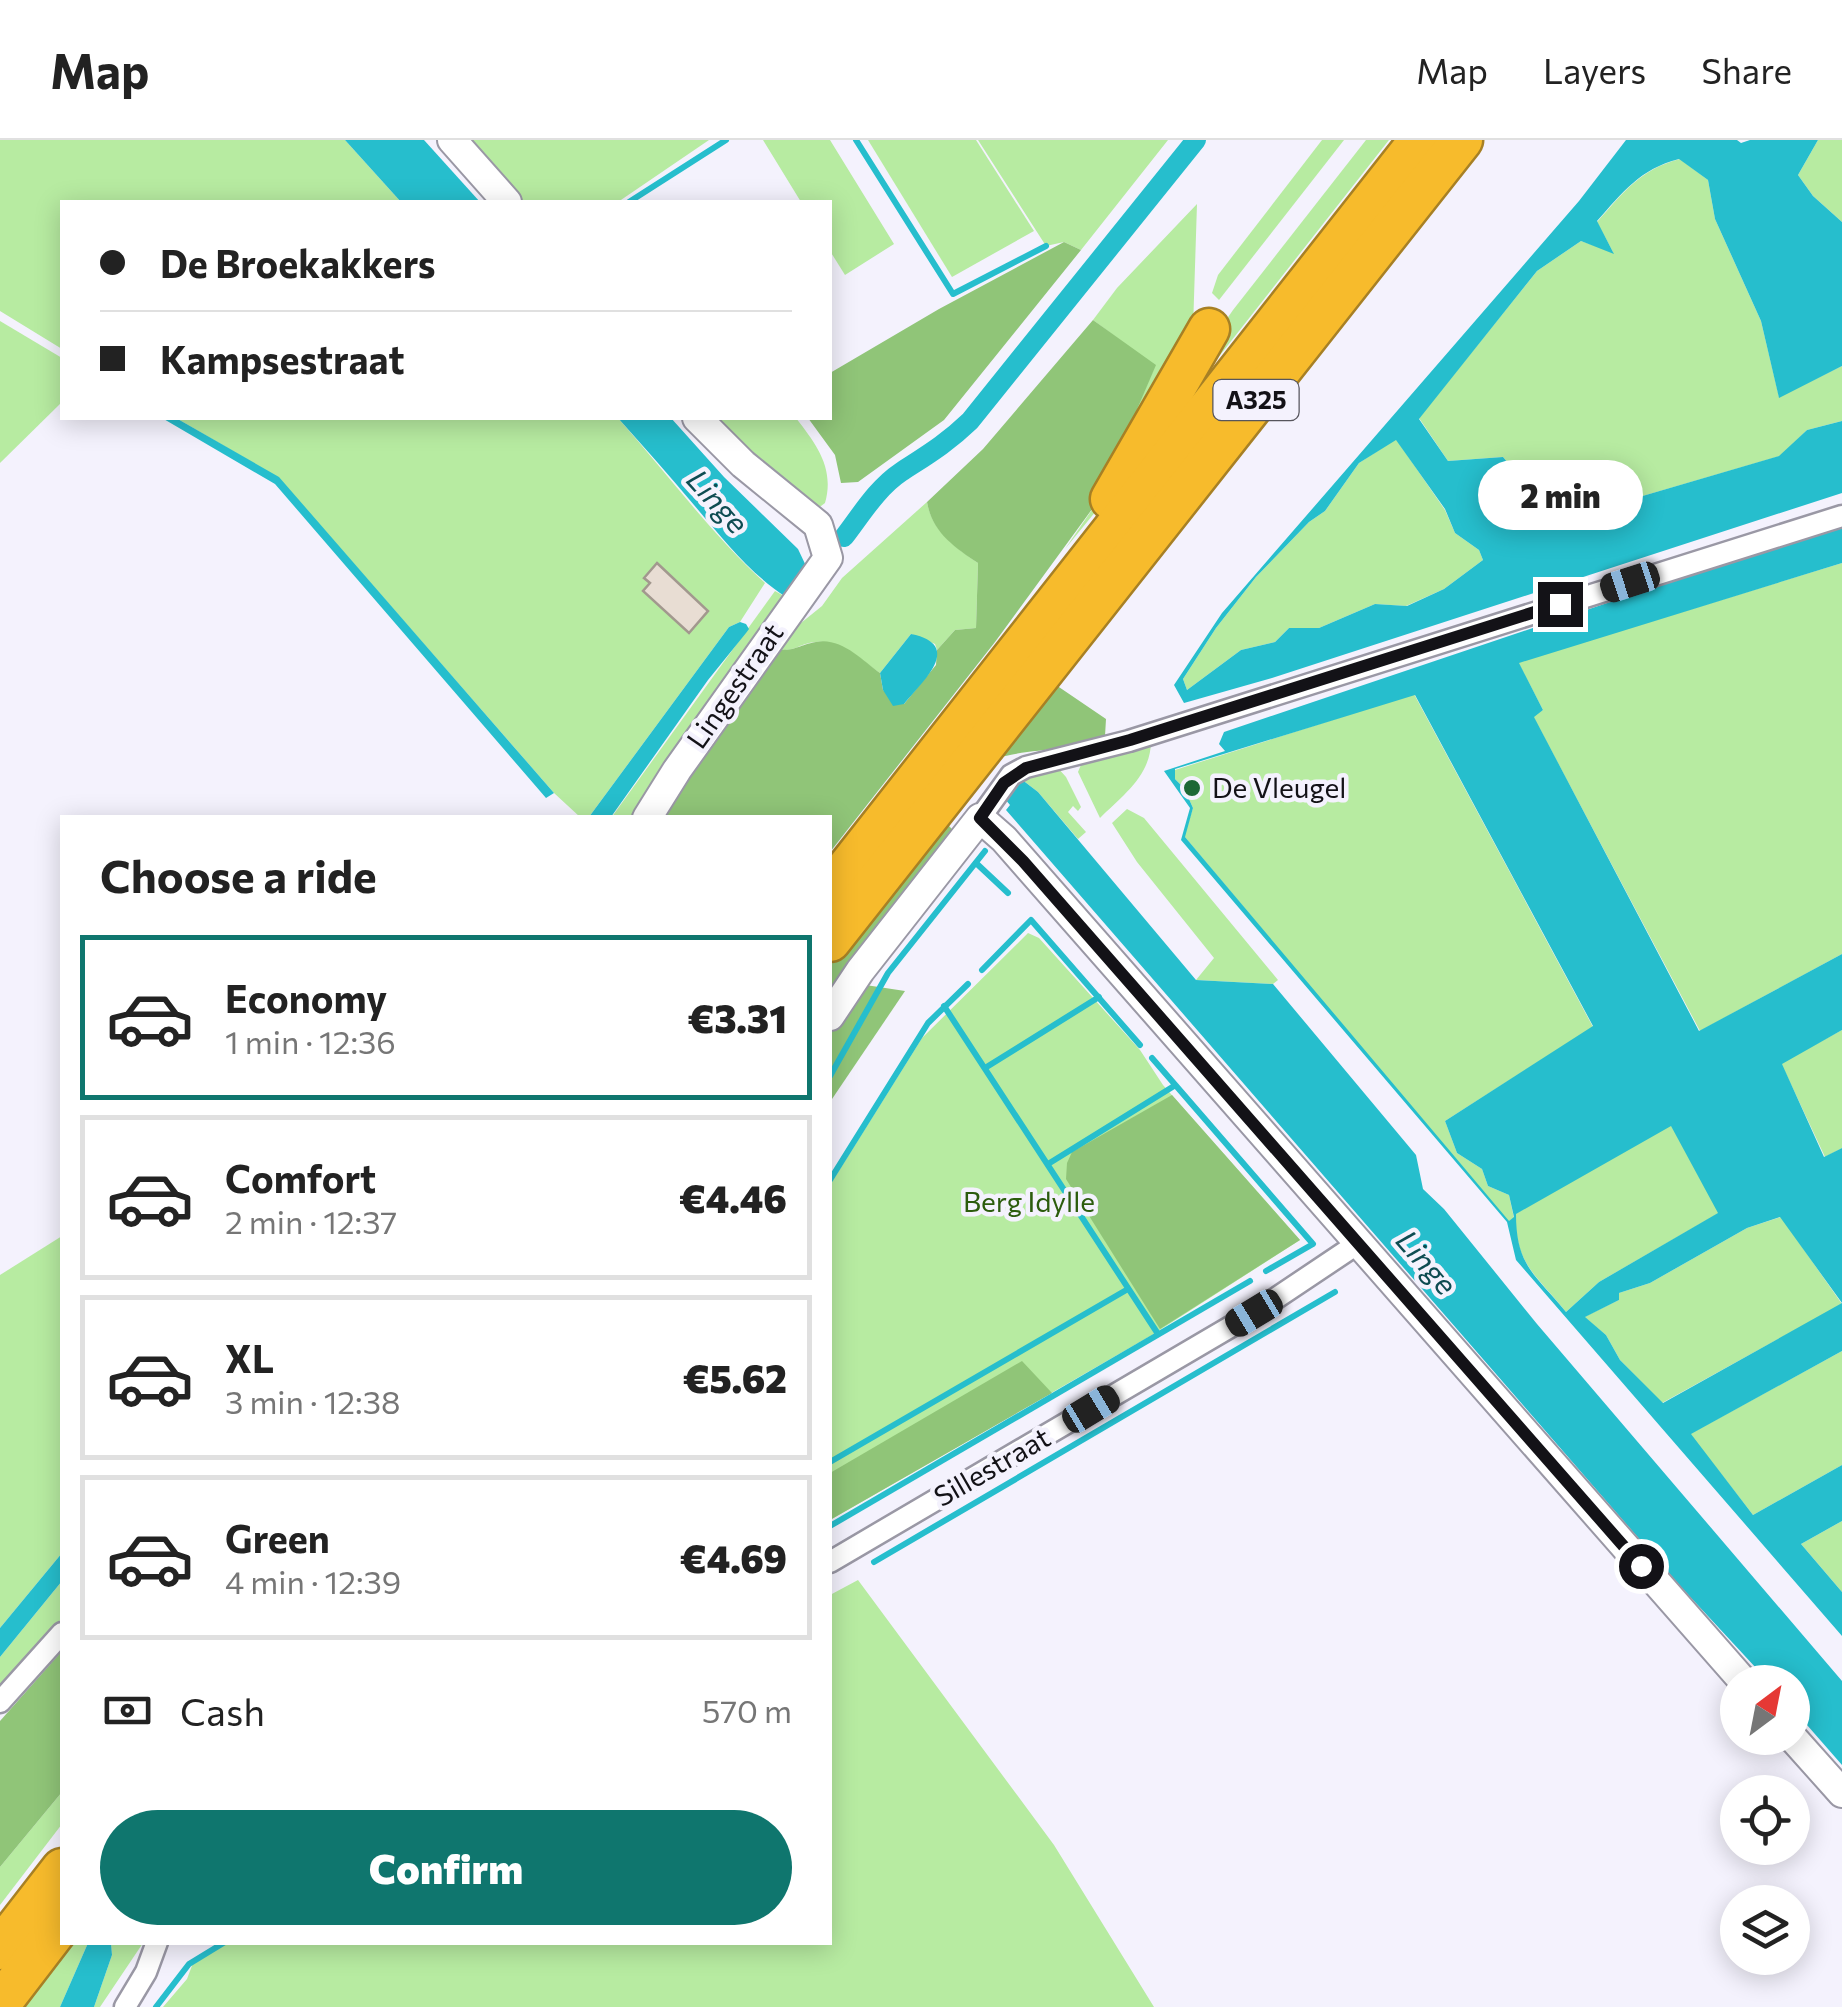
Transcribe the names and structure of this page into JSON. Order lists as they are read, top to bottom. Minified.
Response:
{"streets":{"highway":["A325"],"street":["Lingestraat","Sillestraat"]},"water":["Linge"],"parks":["Berg Idylle"],"places":["De Vleugel"],"north":"top right","page":{"header":"Map","nav":["Map","Layers","Share"],"banner":["De Broekakkers","Kampsestraat"],"bubble":"2 min","heading":"Choose a ride","list":[{"name":"Economy","note":"1 min · 12:36","value":"€3.31"},{"name":"Comfort","note":"2 min · 12:37","value":"€4.46"},{"name":"XL","note":"3 min · 12:38","value":"€5.62"},{"name":"Green","note":"4 min · 12:39","value":"€4.69"}],"pay":["Cash","570 m"],"buttons":"Confirm"}}
